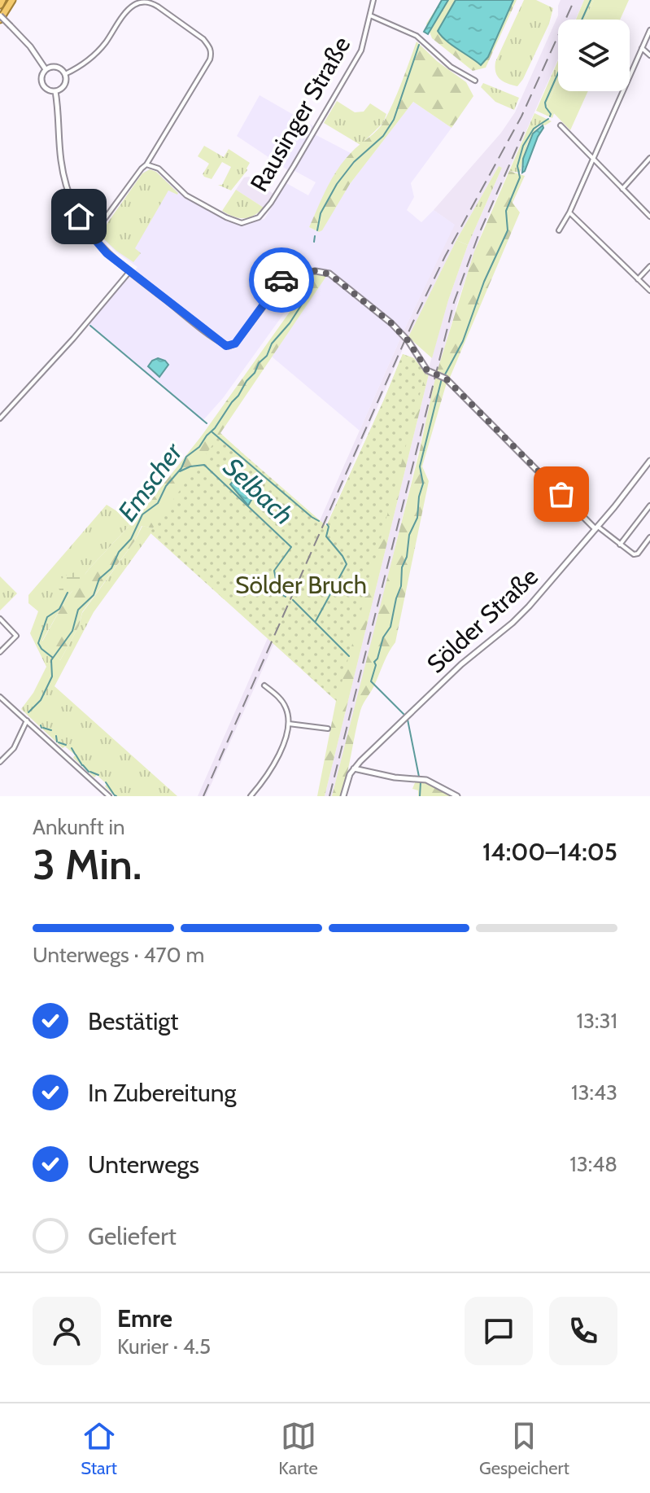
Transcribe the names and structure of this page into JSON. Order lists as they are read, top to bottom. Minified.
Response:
{"streets":{"street":["Rausinger Straße","Sölder Straße"]},"water":["Emscher","Selbach"],"parks":["Sölder Bruch"],"page":{"heading":["3 Min.","Ankunft in","14:00–14:05"],"panel":["Emre","Kurier · 4.5"],"bar":"Unterwegs · 470 m","list":[["Bestätigt","13:31"],["In Zubereitung","13:43"],["Unterwegs","13:48"],"Geliefert"],"tabs":["Start","Karte","Gespeichert"]}}
